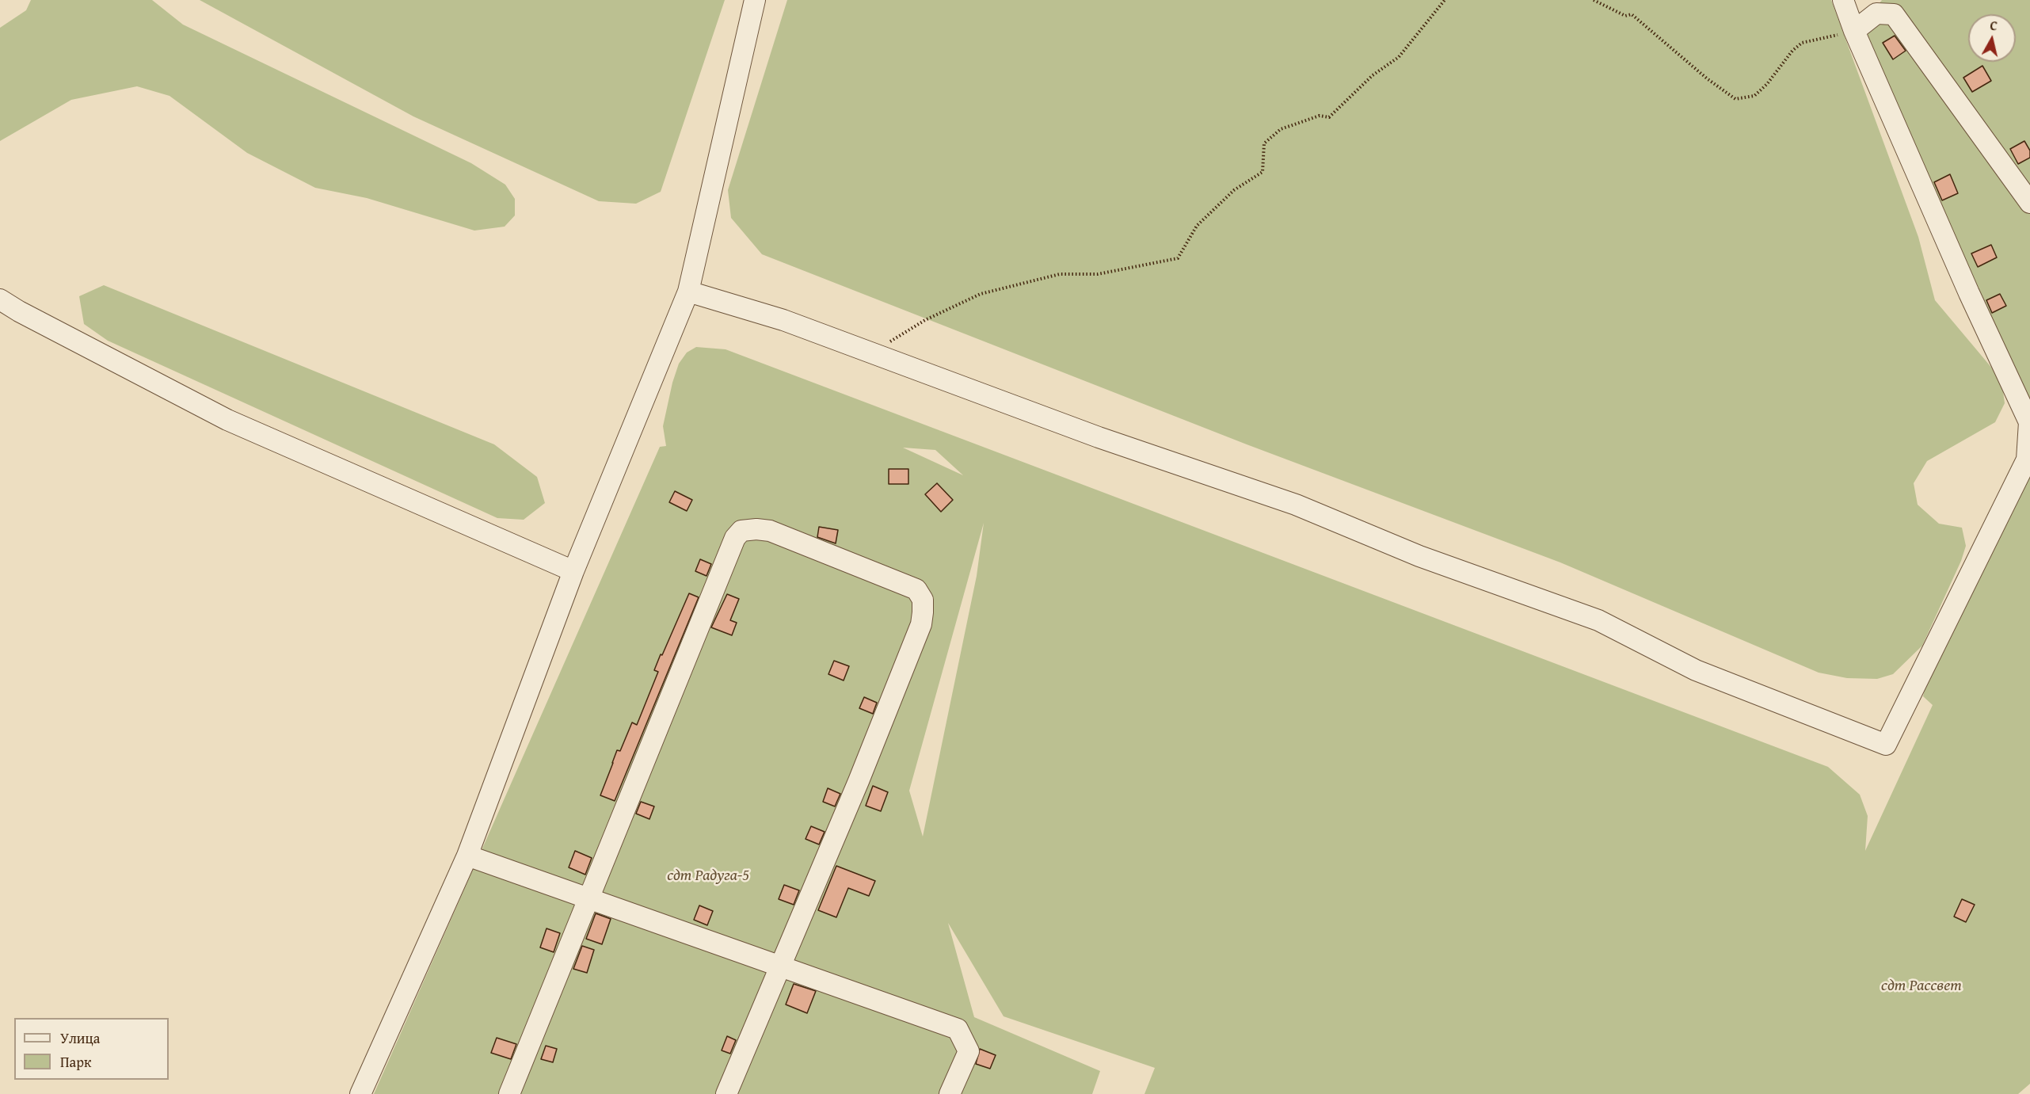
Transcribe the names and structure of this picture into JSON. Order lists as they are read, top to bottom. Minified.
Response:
{"parks":["сдт Радуга-5","сдт Рассвет"],"legend":["Улица","Парк"],"north":"top"}
